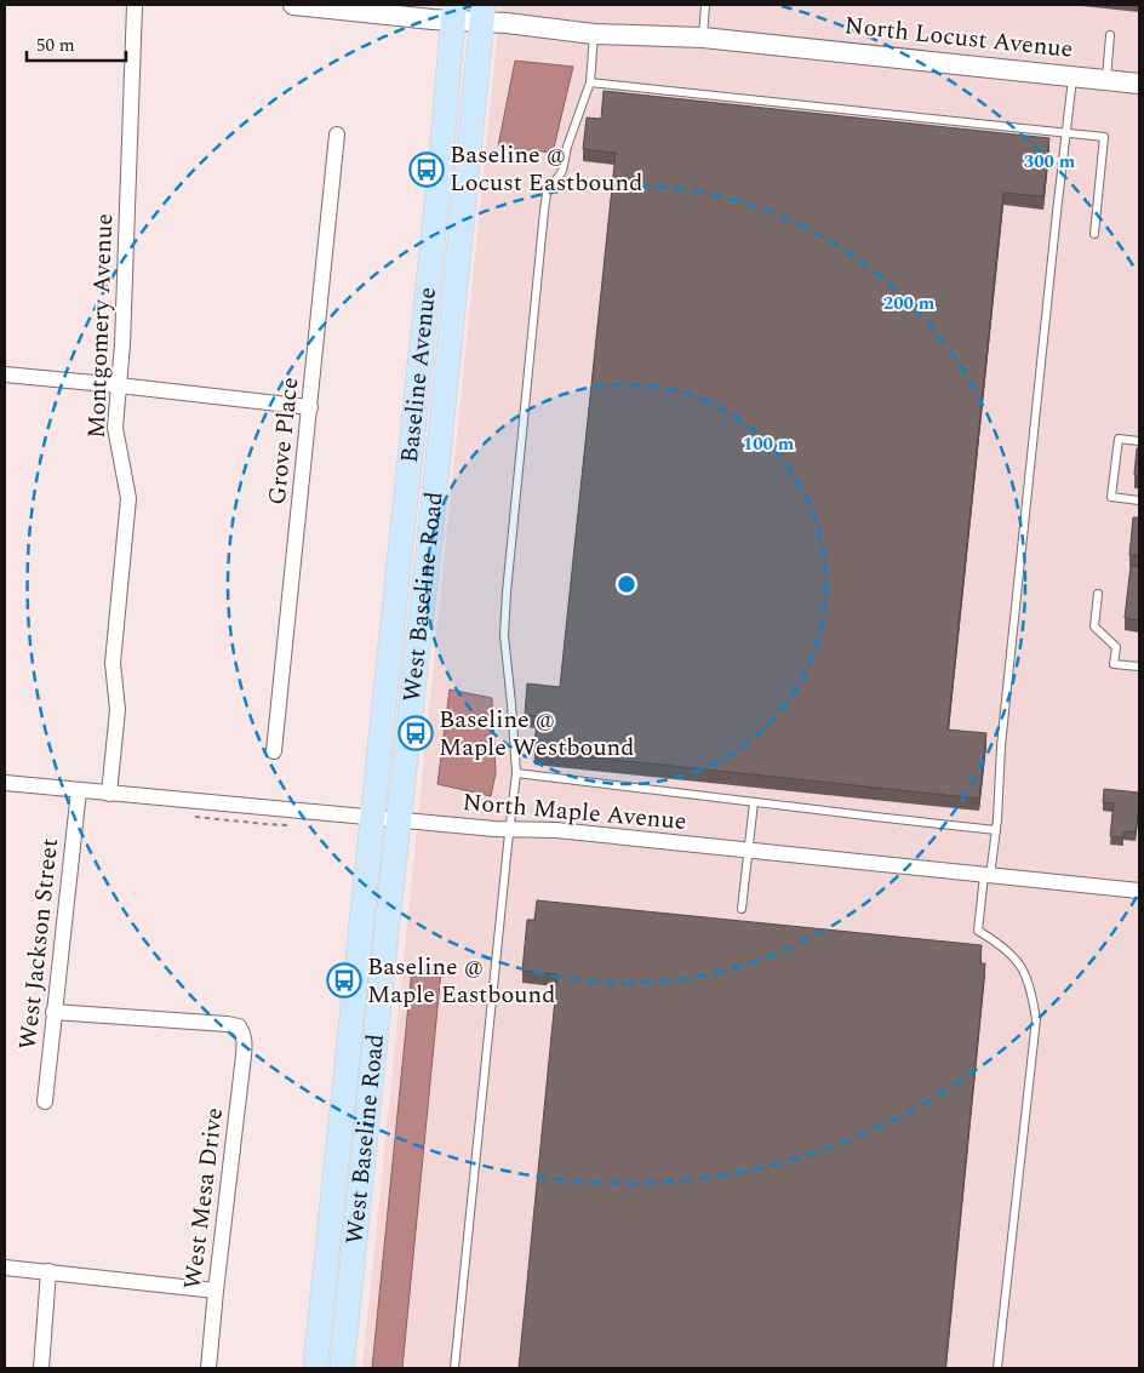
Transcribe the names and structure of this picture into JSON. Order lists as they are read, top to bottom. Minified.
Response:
{"streets":{"main road":["Baseline Avenue","West Baseline Road"],"street":["North Locust Avenue","Montgomery Avenue","Grove Place","North Maple Avenue","West Jackson Street","West Mesa Drive"]},"crossings":[["North Locust Avenue","Baseline Avenue"],["North Locust Avenue","West Baseline Road"],["Montgomery Avenue","North Maple Avenue"],["Baseline Avenue","West Baseline Road"],["Baseline Avenue","North Maple Avenue"],["West Baseline Road","North Maple Avenue"],["North Maple Avenue","West Jackson Street"],["West Jackson Street","West Mesa Drive"]],"places":{"bus stop":["Baseline @ Locust Eastbound","Baseline @ Maple Westbound","Baseline @ Maple Eastbound"]},"scale_bar":"50 m","rings":["300 m","200 m","100 m"]}
